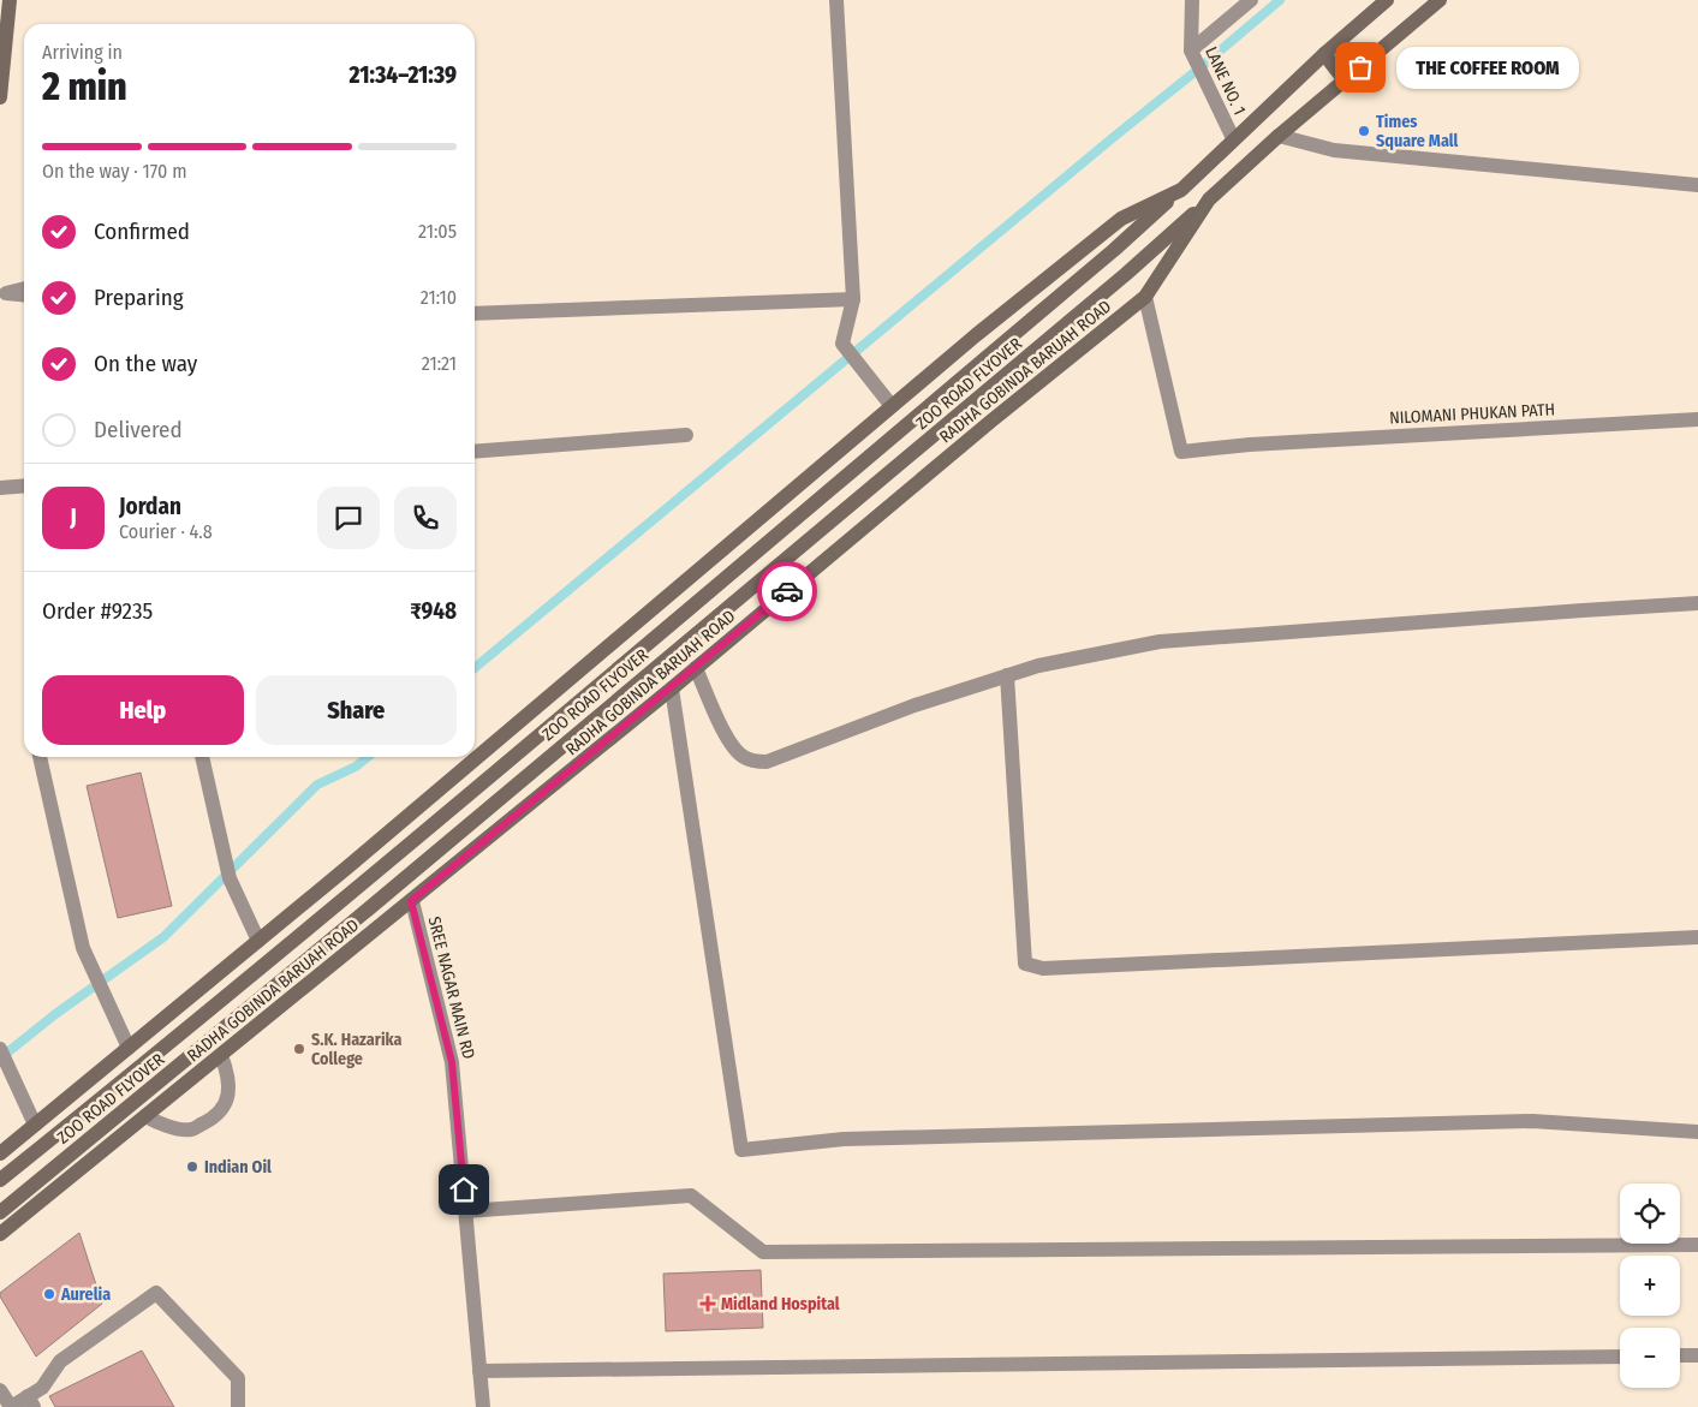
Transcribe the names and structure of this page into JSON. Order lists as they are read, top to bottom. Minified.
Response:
{"streets":{"main road":["RADHA GOBINDA BARUAH ROAD","ZOO ROAD FLYOVER"],"street":["LANE NO. 1","NILOMANI PHUKAN PATH","SREE NAGAR MAIN RD"]},"crossings":[["RADHA GOBINDA BARUAH ROAD","ZOO ROAD FLYOVER"],["RADHA GOBINDA BARUAH ROAD","NILOMANI PHUKAN PATH"],["RADHA GOBINDA BARUAH ROAD","SREE NAGAR MAIN RD"]],"places":{"other":["THE COFFEE ROOM","Times Square Mall","S.K. Hazarika College","Indian Oil","Aurelia"],"health":["Midland Hospital"]},"page":{"heading":["2 min","Arriving in","21:34–21:39"],"panel":["Jordan","Courier · 4.8","Order #9235","₹948"],"bubble":"THE COFFEE ROOM","bar":"On the way · 170 m","list":[["Confirmed","21:05"],["Preparing","21:10"],["On the way","21:21"],"Delivered"],"round":"J","buttons":["Help","Share"],"map_buttons":["+","−"]}}
